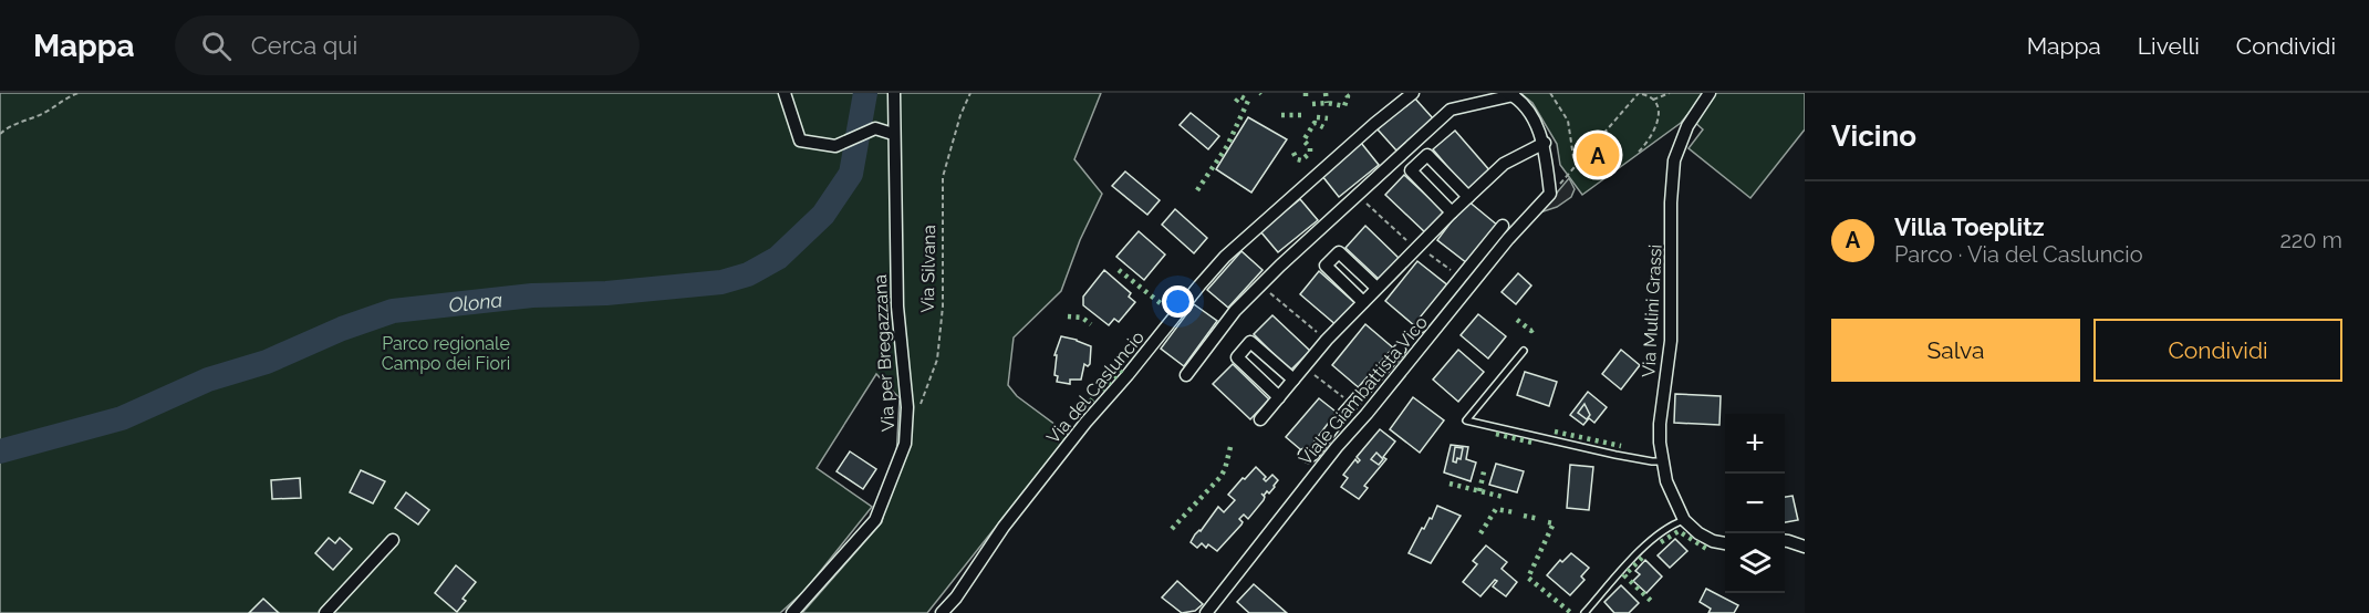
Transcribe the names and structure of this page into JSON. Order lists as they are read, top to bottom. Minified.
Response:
{"streets":{"street":["Via Mulini Grassi","Via per Bregazzana","Via del Casluncio","Viale Giambattista Vico"],"path":["Via Silvana"]},"water":["Olona"],"parks":["Parco regionale Campo dei Fiori"],"page":{"header":"Mappa","search":"Cerca qui","nav":["Mappa","Livelli","Condividi"],"heading":"Vicino","pins":"A","list":[{"mark":"A","name":"Villa Toeplitz","note":"Parco · Via del Casluncio","value":"220 m"}],"buttons":["Salva","Condividi"],"map_buttons":["+","−"]}}
